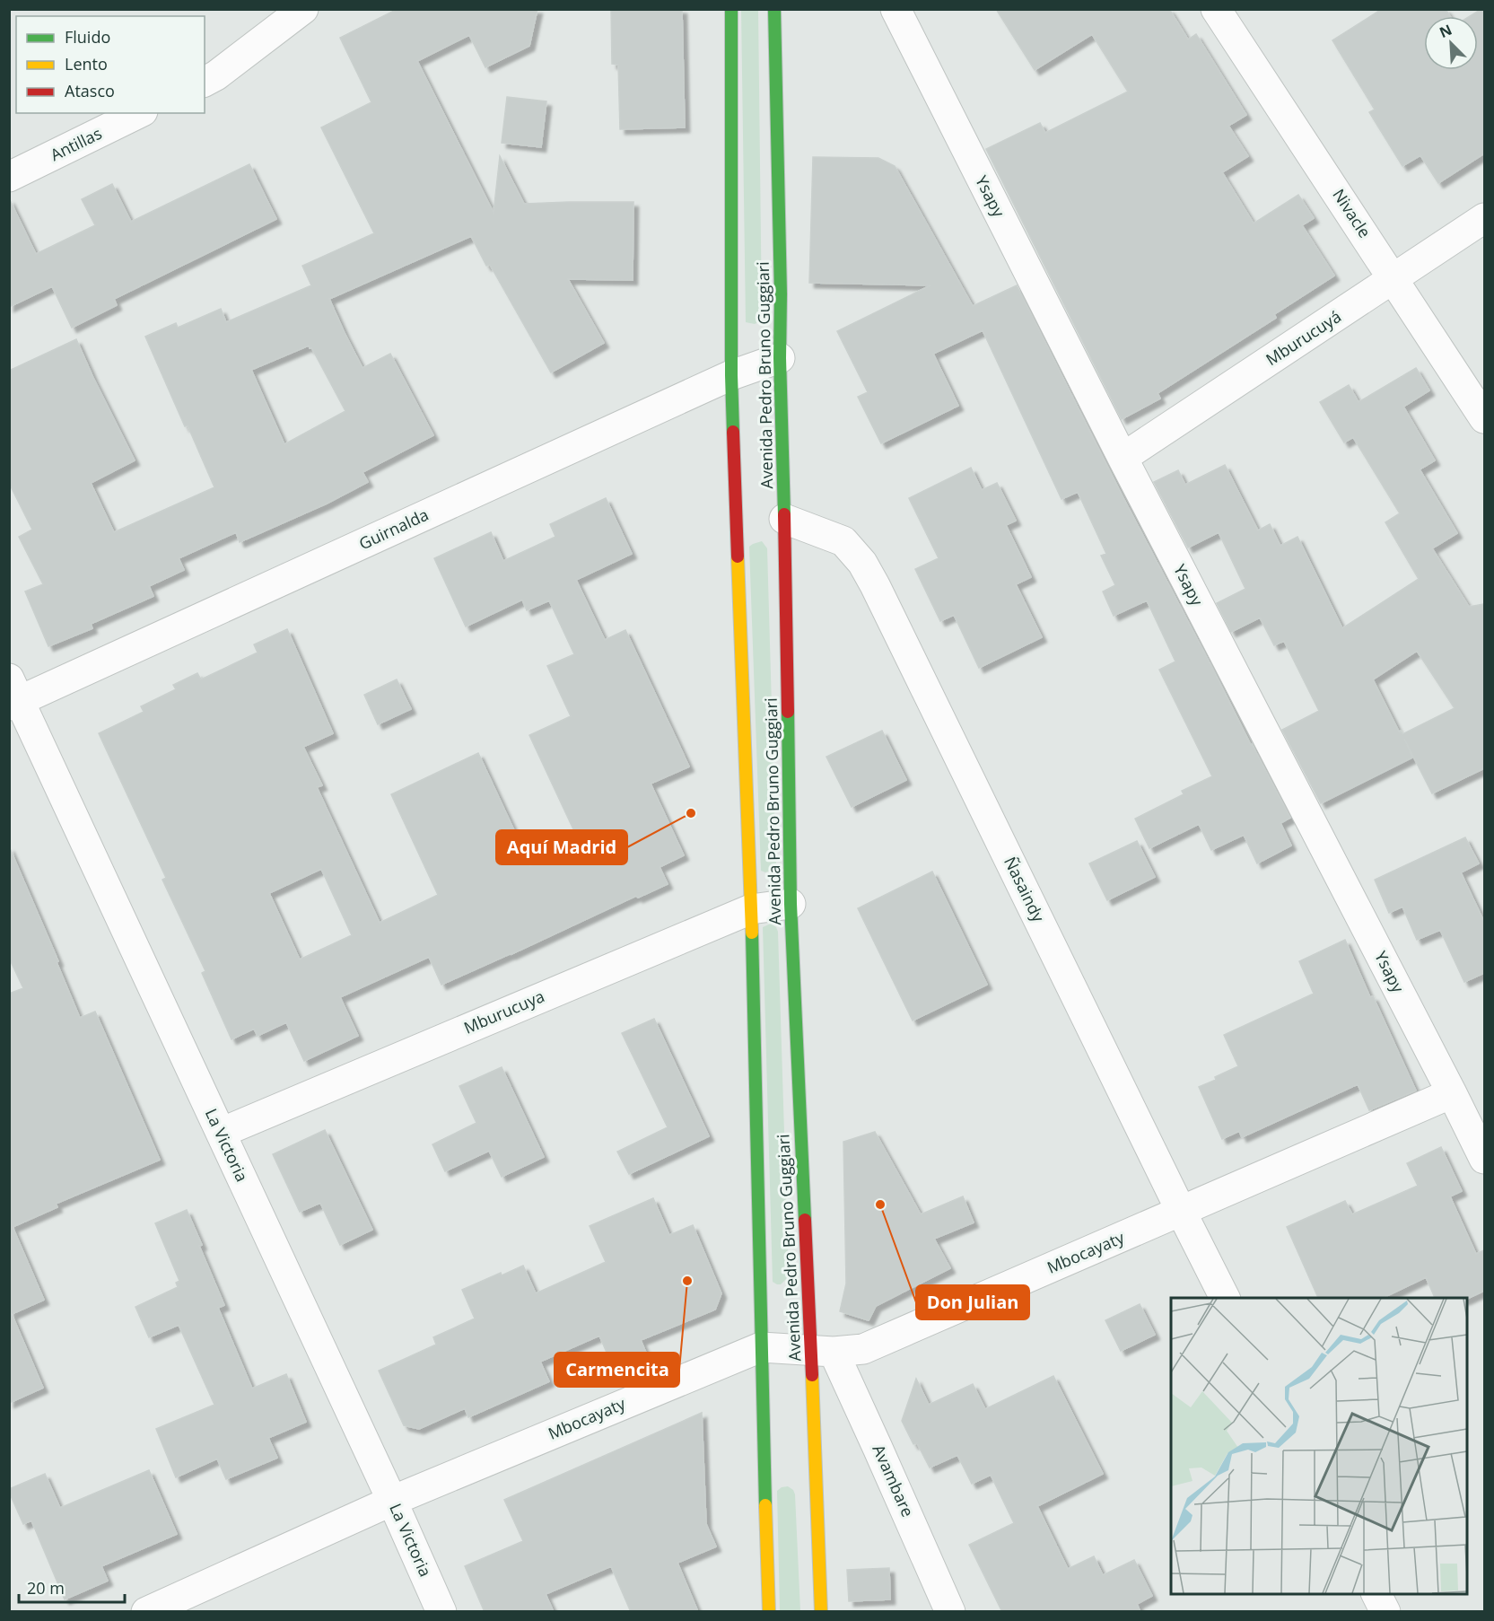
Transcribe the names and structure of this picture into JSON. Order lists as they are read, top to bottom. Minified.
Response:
{"streets":{"main road":["Avenida Pedro Bruno Guggiari"],"street":["Antillas","Ysapy","Nivacle","Mburucuyá","Guirnalda","Ñasaindy","Mburucuya","La Victoria","Mbocayaty","Avambare"]},"crossings":[["Ysapy","Mburucuyá"],["Ysapy","Mbocayaty"],["Nivacle","Mburucuyá"],["Avenida Pedro Bruno Guggiari","Guirnalda"],["Avenida Pedro Bruno Guggiari","Ñasaindy"],["Avenida Pedro Bruno Guggiari","Mburucuya"],["Avenida Pedro Bruno Guggiari","Mbocayaty"],["Avenida Pedro Bruno Guggiari","Avambare"],["Guirnalda","La Victoria"],["Ñasaindy","Mbocayaty"],["Mburucuya","La Victoria"],["La Victoria","Mbocayaty"],["Mbocayaty","Avambare"]],"places":["Aquí Madrid","Don Julian","Carmencita"],"legend":["Fluido","Lento","Atasco"],"scale_bar":"20 m","north":"top left"}
